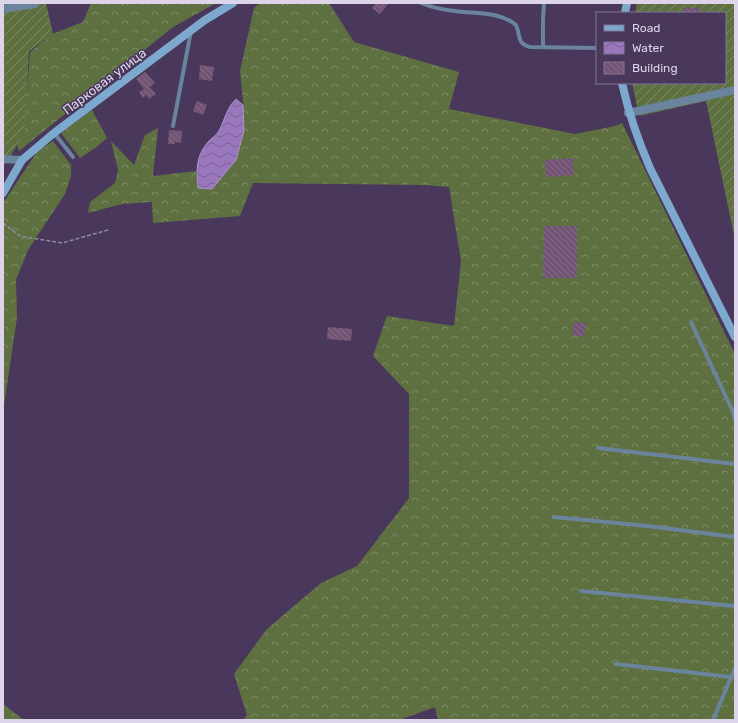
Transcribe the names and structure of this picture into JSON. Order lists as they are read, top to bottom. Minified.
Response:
{"streets":{"street":["Парковая улица"]},"legend":["Road","Water","Building"]}
